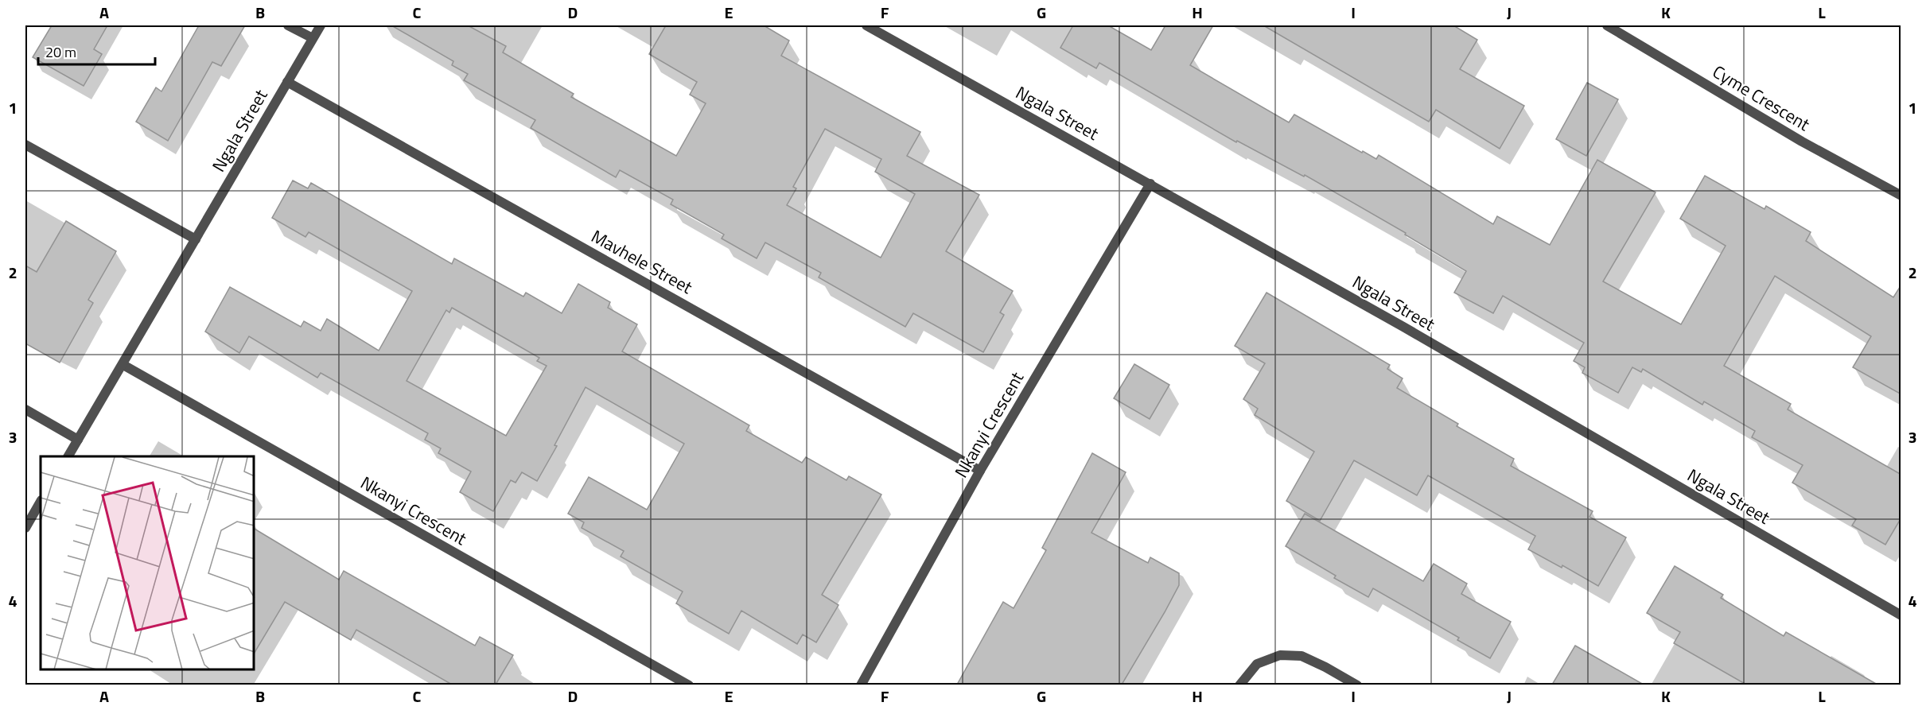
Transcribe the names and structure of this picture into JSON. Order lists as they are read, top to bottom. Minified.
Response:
{"streets":{"street":["Cyme Crescent","Ngala Street","Mavhele Street","Nkanyi Crescent"]},"crossings":[["Ngala Street","Mavhele Street"],["Ngala Street","Nkanyi Crescent"],["Mavhele Street","Nkanyi Crescent"]],"scale_bar":"20 m","grid":{"columns":["A","B","C","D","E","F","G","H","I","J","K","L"],"rows":["1","2","3","4"]}}
